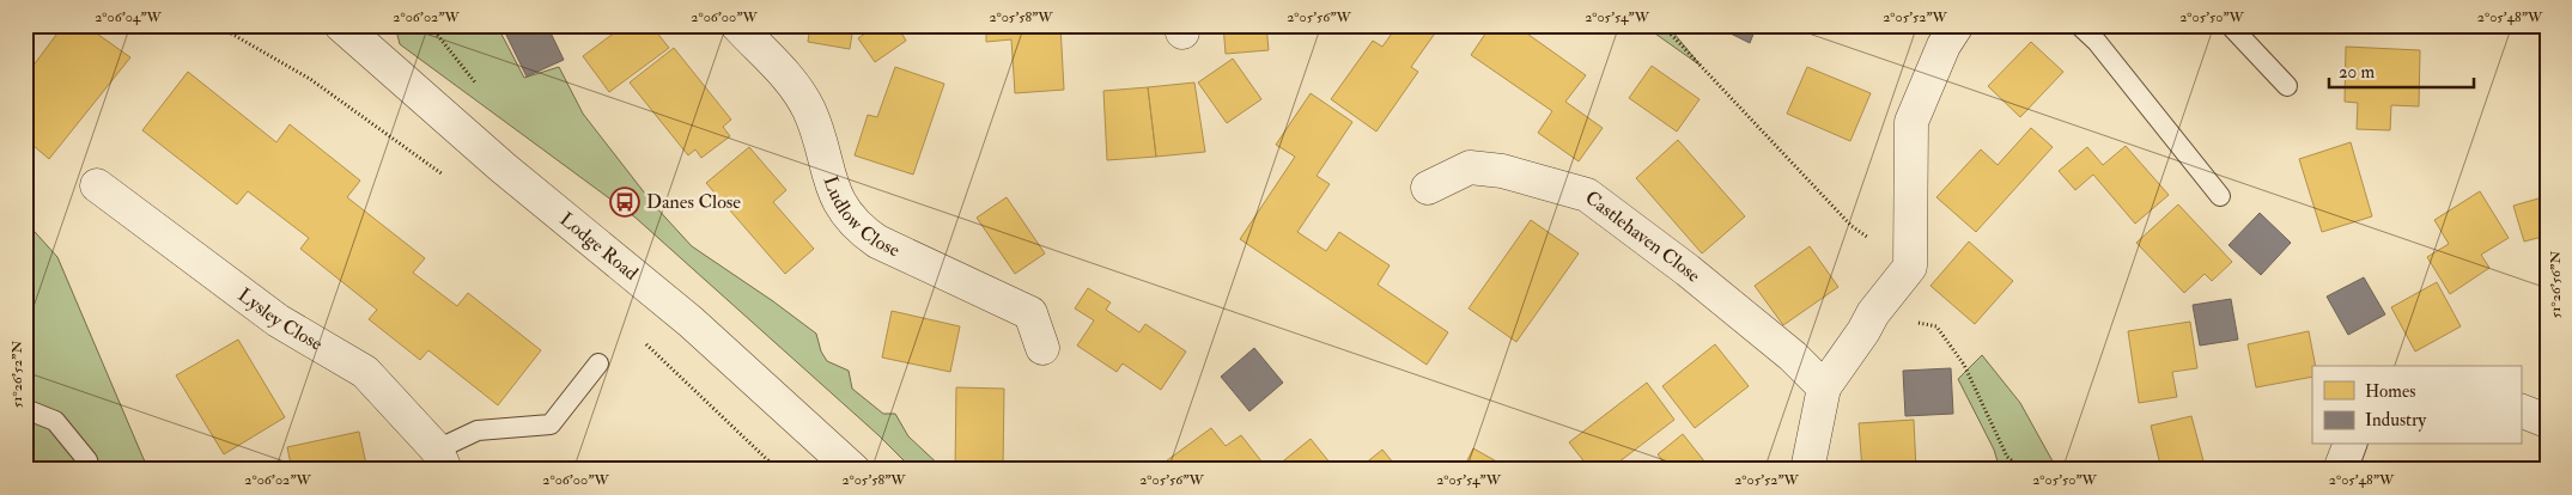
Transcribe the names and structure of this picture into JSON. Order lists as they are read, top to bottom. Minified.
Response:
{"streets":{"street":["Ludlow Close","Castlehaven Close","Lodge Road","Lysley Close"]},"places":{"bus stop":["Danes Close"]},"legend":["Homes","Industry"],"scale_bar":"20 m","coordinates":["2°06'04\"W","2°06'02\"W","2°06'00\"W","2°05'58\"W","2°05'56\"W","2°05'54\"W","2°05'52\"W","2°05'50\"W","2°05'48\"W","51°26'56\"N","51°26'52\"N"]}
